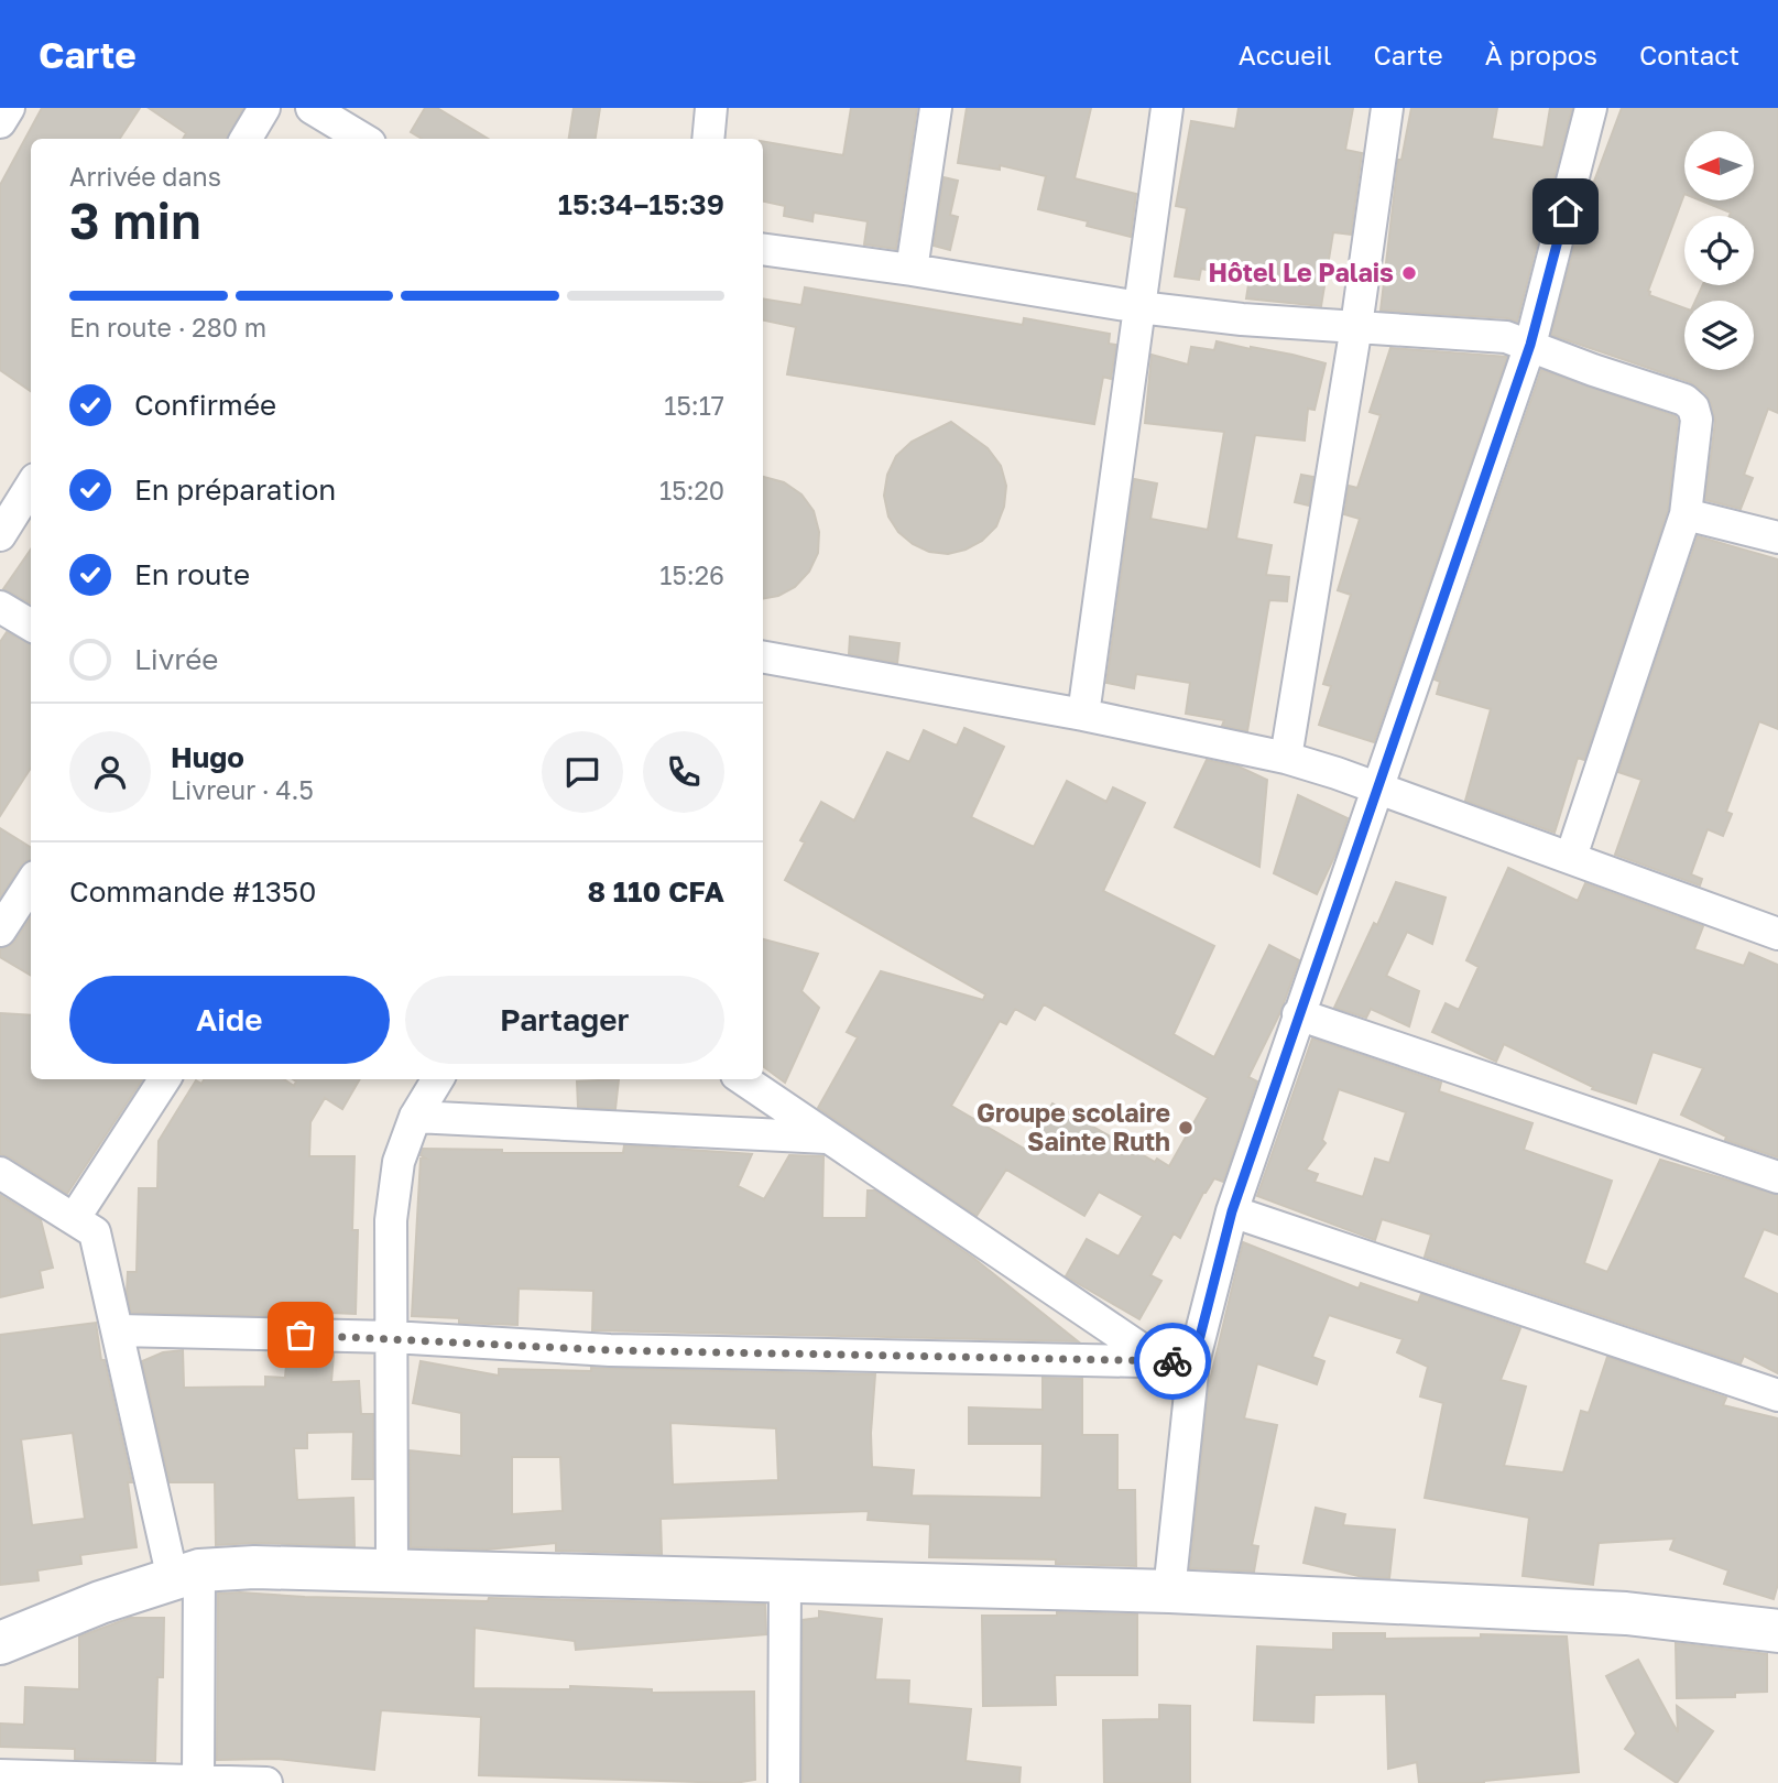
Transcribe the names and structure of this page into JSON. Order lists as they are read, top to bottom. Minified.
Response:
{"places":["Hôtel Le Palais","Groupe scolaire Sainte Ruth"],"north":"left","page":{"header":"Carte","nav":["Accueil","Carte","À propos","Contact"],"heading":["3 min","Arrivée dans","15:34–15:39"],"panel":["Hugo","Livreur · 4.5","Commande #1350","8 110 CFA"],"bar":"En route · 280 m","list":[["Confirmée","15:17"],["En préparation","15:20"],["En route","15:26"],"Livrée"],"buttons":["Aide","Partager"]}}
